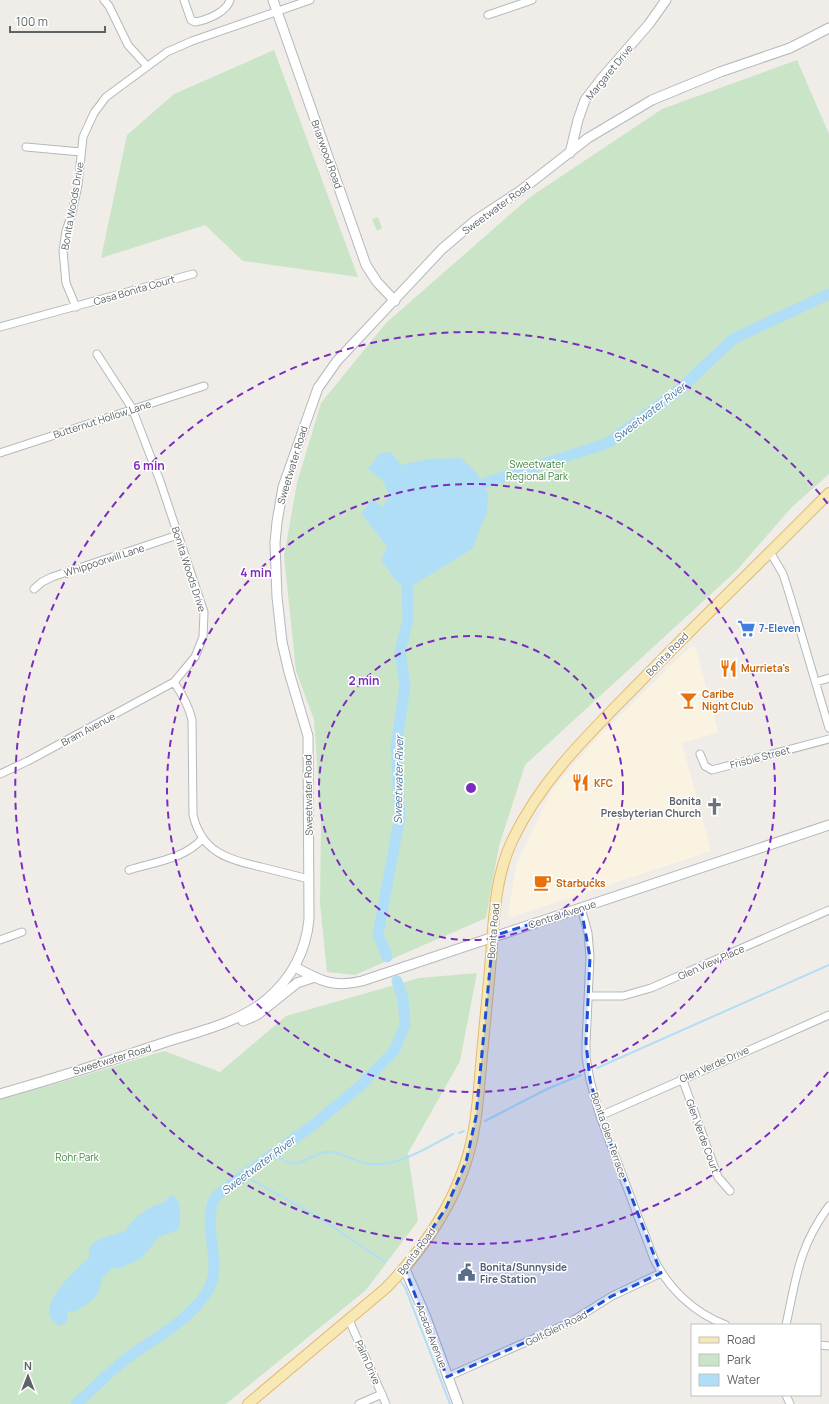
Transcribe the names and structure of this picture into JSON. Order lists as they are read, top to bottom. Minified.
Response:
{"streets":{"main road":["Margaret Drive","Briarwood Road","Sweetwater Road","Bonita Road","Central Avenue","Acacia Avenue"],"street":["Bonita Woods Drive","Casa Bonita Court","Butternut Hollow Lane","Whippoorwill Lane","Bram Avenue","Frisbie Street","Glen View Place","Glen Verde Drive","Bonita Glen Terrace","Glen Verde Court","Golf Glen Road","Palm Drive"]},"crossings":[["Margaret Drive","Sweetwater Road"],["Briarwood Road","Bonita Woods Drive"],["Briarwood Road","Sweetwater Road"],["Bonita Woods Drive","Casa Bonita Court"],["Bonita Woods Drive","Butternut Hollow Lane"],["Bonita Woods Drive","Whippoorwill Lane"],["Bonita Woods Drive","Bram Avenue"],["Sweetwater Road","Central Avenue"],["Bonita Road","Central Avenue"],["Bonita Road","Acacia Avenue"],["Bonita Road","Palm Drive"],["Central Avenue","Bonita Glen Terrace"],["Glen View Place","Bonita Glen Terrace"],["Glen Verde Drive","Bonita Glen Terrace"],["Glen Verde Drive","Glen Verde Court"],["Bonita Glen Terrace","Golf Glen Road"],["Golf Glen Road","Acacia Avenue"]],"water":["Sweetwater River"],"parks":["Sweetwater Regional Park","Rohr Park"],"places":{"supermarket":["7-Eleven"],"restaurant":["Murrieta's","KFC"],"bar":["Caribe Night Club"],"church":["Bonita Presbyterian Church"],"cafe":["Starbucks"],"public building":["Bonita/Sunnyside Fire Station"]},"legend":["Road","Park","Water"],"scale_bar":"100 m","north":"top","rings":["6 min","4 min","2 min"]}
